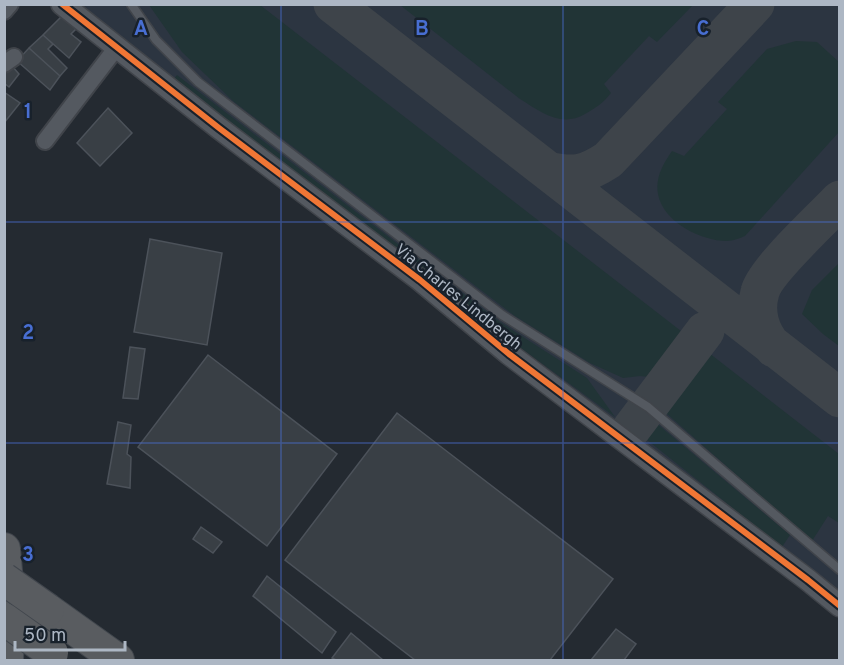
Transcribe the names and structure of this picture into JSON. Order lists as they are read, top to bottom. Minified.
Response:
{"streets":{"street":["Via Charles Lindbergh"]},"scale_bar":"50 m","grid":{"columns":["A","B","C"],"rows":["1","2","3"]}}
